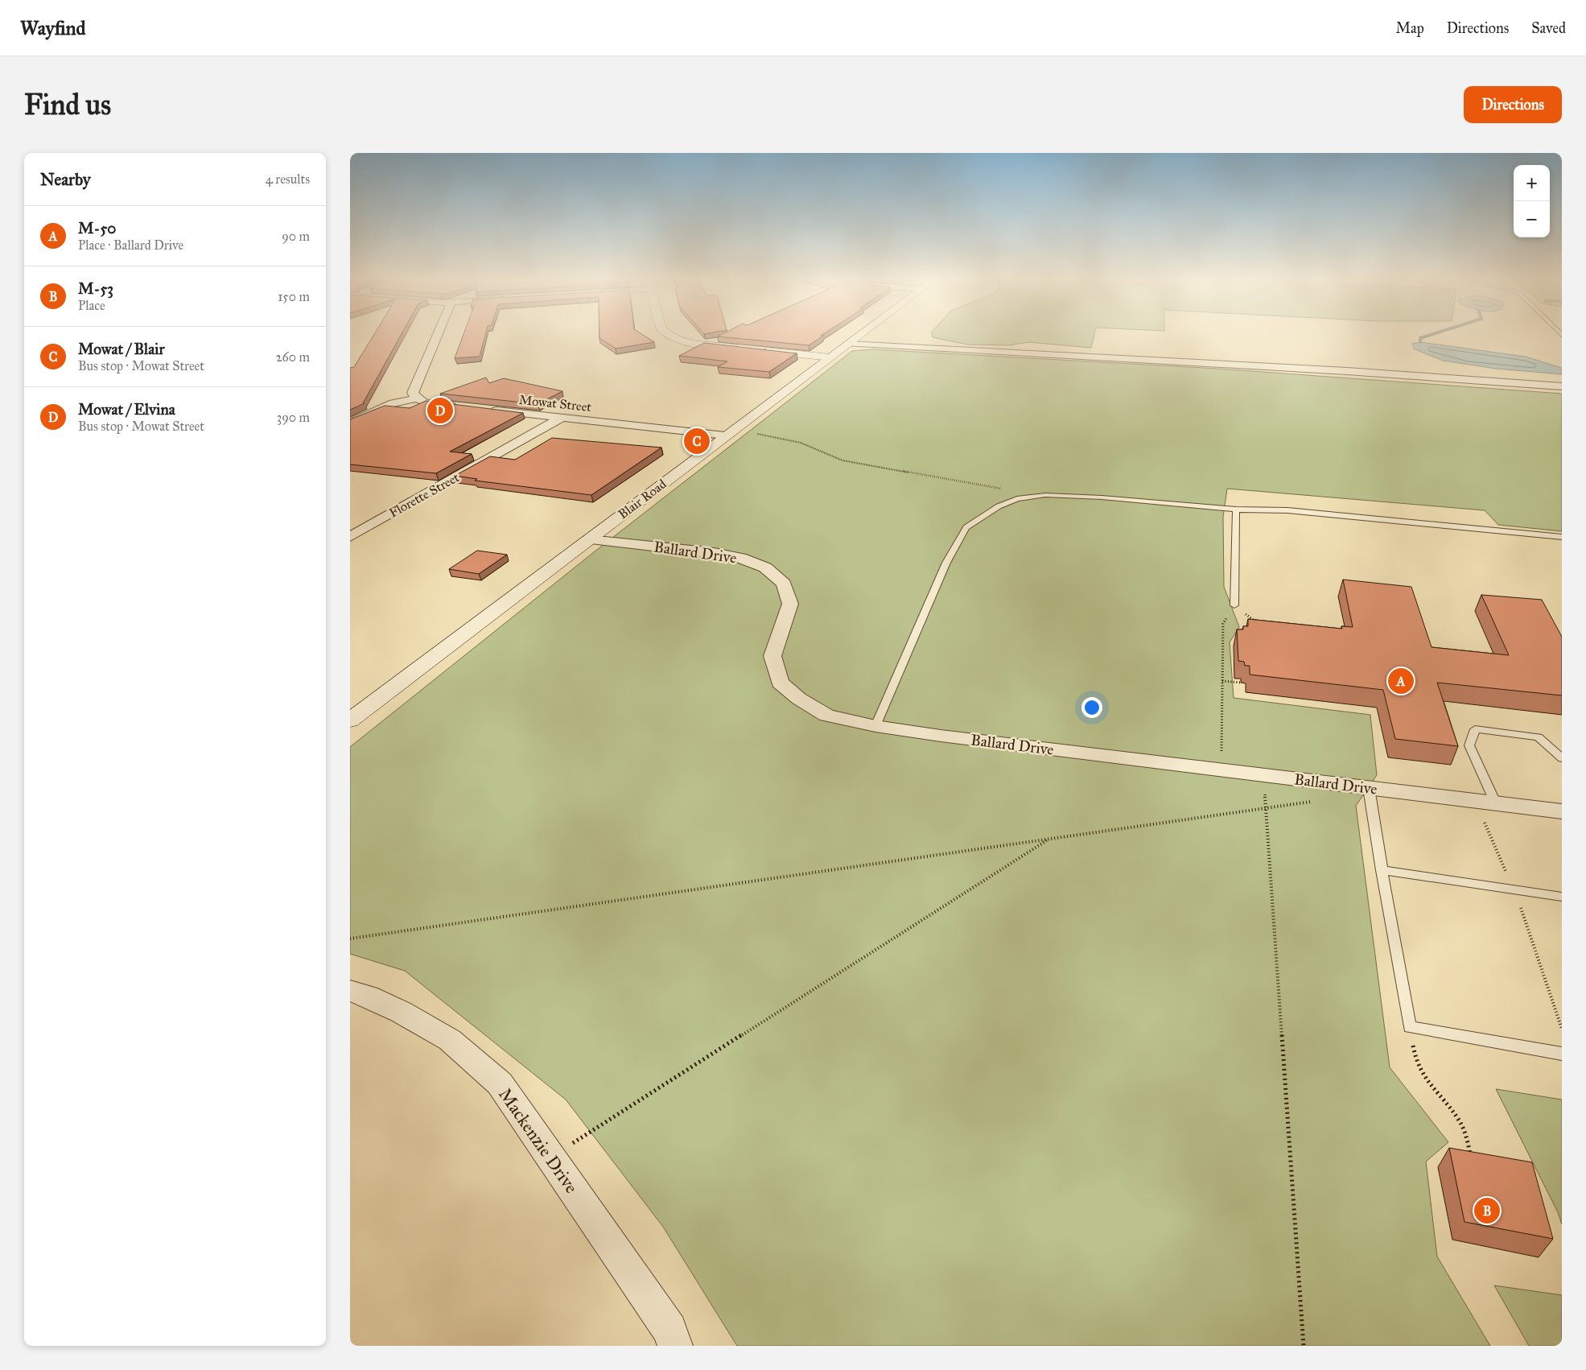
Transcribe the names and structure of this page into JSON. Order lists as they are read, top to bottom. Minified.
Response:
{"streets":{"main road":["Blair Road"],"street":["Mowat Street","Florette Street","Ballard Drive","Mackenzie Drive"]},"crossings":[["Mowat Street","Florette Street"],["Mowat Street","Blair Road"],["Blair Road","Ballard Drive"]],"page":{"header":"Wayfind","nav":["Map","Directions","Saved"],"buttons":"Directions","title":"Find us","heading":["Nearby","4 results"],"map_buttons":["+","−"],"list":[{"mark":"A","name":"M-50","note":"Place · Ballard Drive","value":"90 m"},{"mark":"B","name":"M-53","note":"Place","value":"150 m"},{"mark":"C","name":"Mowat / Blair","note":"Bus stop · Mowat Street","value":"260 m"},{"mark":"D","name":"Mowat / Elvina","note":"Bus stop · Mowat Street","value":"390 m"}],"pins":["D","C","A","B"]}}
